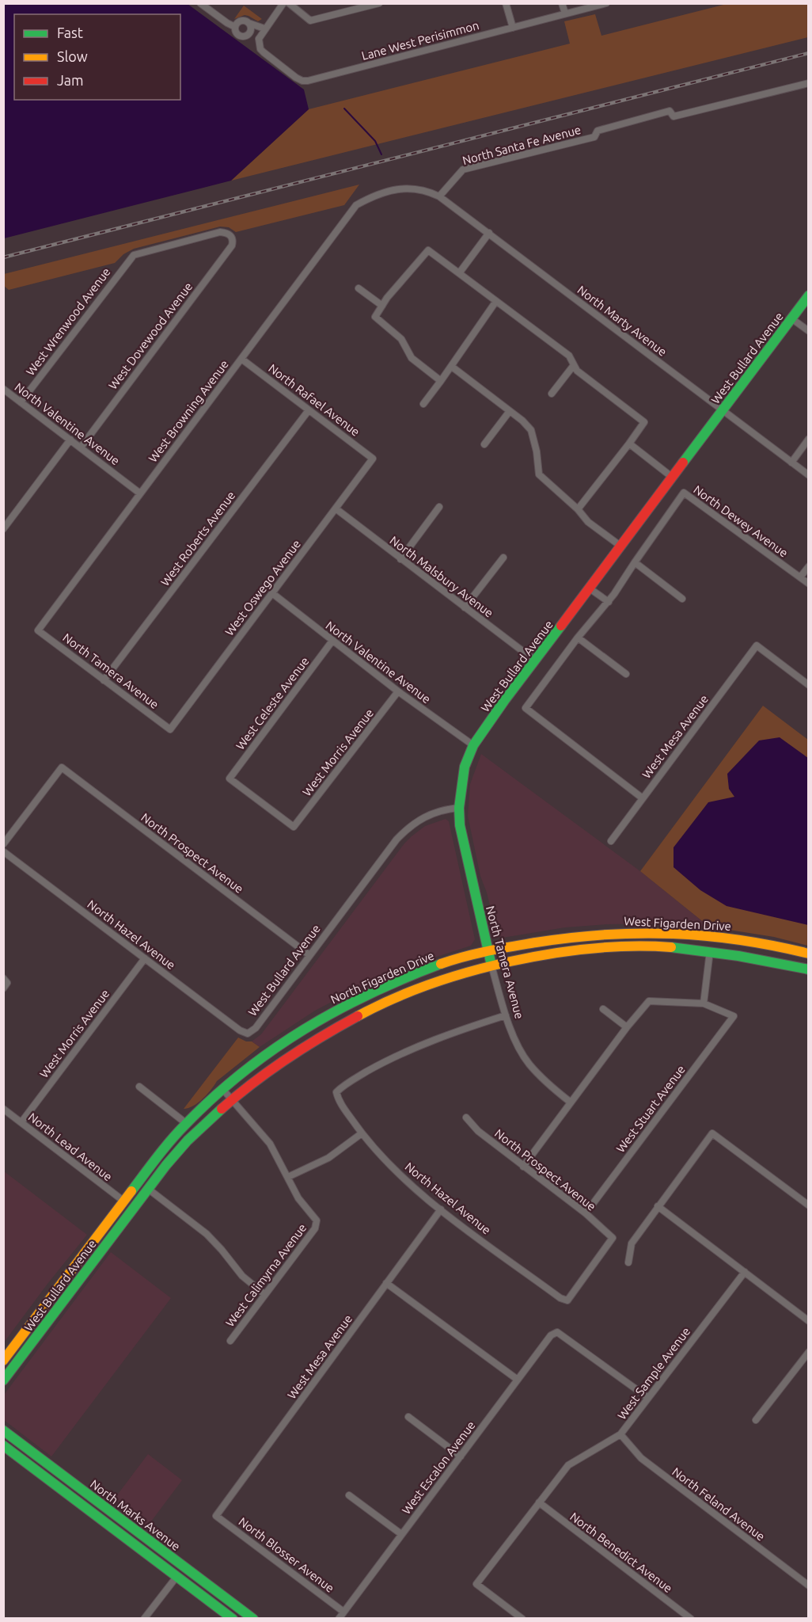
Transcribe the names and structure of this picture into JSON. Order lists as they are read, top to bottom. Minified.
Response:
{"streets":{"main road":["West Bullard Avenue","North Tamera Avenue","West Figarden Drive","North Figarden Drive","North Marks Avenue"],"street":["Lane West Perisimmon","North Santa Fe Avenue","North Marty Avenue","West Wrenwood Avenue","West Dovewood Avenue","North Rafael Avenue","West Browning Avenue","North Valentine Avenue","North Dewey Avenue","West Roberts Avenue","North Malsbury Avenue","West Oswego Avenue","West Celeste Avenue","West Mesa Avenue","West Morris Avenue","North Prospect Avenue","North Hazel Avenue","West Stuart Avenue","North Lead Avenue","West Calimyrna Avenue","West Sample Avenue","West Escalon Avenue","North Feland Avenue","North Benedict Avenue","North Blosser Avenue"]},"crossings":[["North Santa Fe Avenue","North Marty Avenue"],["North Santa Fe Avenue","West Browning Avenue"],["North Marty Avenue","West Bullard Avenue"],["North Marty Avenue","West Browning Avenue"],["West Wrenwood Avenue","West Dovewood Avenue"],["West Wrenwood Avenue","North Valentine Avenue"],["West Dovewood Avenue","North Valentine Avenue"],["West Bullard Avenue","North Valentine Avenue"],["West Bullard Avenue","North Malsbury Avenue"],["West Bullard Avenue","North Tamera Avenue"],["West Bullard Avenue","North Prospect Avenue"],["West Bullard Avenue","North Hazel Avenue"],["West Bullard Avenue","North Figarden Drive"],["West Bullard Avenue","North Lead Avenue"],["North Rafael Avenue","West Browning Avenue"],["North Rafael Avenue","West Roberts Avenue"],["North Rafael Avenue","West Oswego Avenue"],["West Browning Avenue","North Valentine Avenue"],["West Browning Avenue","North Tamera Avenue"],["North Valentine Avenue","West Oswego Avenue"],["North Valentine Avenue","West Celeste Avenue"],["North Valentine Avenue","West Morris Avenue"],["West Roberts Avenue","North Tamera Avenue"],["North Malsbury Avenue","West Oswego Avenue"],["West Oswego Avenue","North Tamera Avenue"],["North Tamera Avenue","West Figarden Drive"],["North Tamera Avenue","North Hazel Avenue"],["North Tamera Avenue","North Figarden Drive"],["West Celeste Avenue","West Morris Avenue"],["West Mesa Avenue","North Hazel Avenue"],["West Mesa Avenue","North Blosser Avenue"],["West Morris Avenue","North Hazel Avenue"],["West Morris Avenue","North Lead Avenue"],["North Prospect Avenue","North Hazel Avenue"],["North Prospect Avenue","West Stuart Avenue"],["West Figarden Drive","North Figarden Drive"],["West Sample Avenue","West Escalon Avenue"],["West Sample Avenue","North Feland Avenue"],["West Sample Avenue","North Benedict Avenue"],["West Escalon Avenue","North Blosser Avenue"]],"legend":["Fast","Slow","Jam"]}
